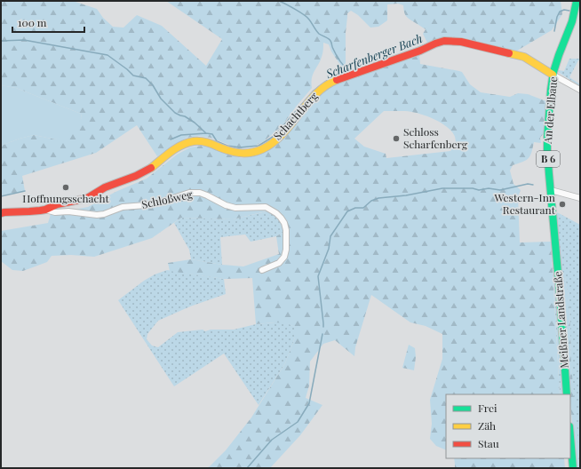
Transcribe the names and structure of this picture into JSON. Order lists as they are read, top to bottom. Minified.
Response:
{"streets":{"street":["An der Elbaue","Schachtberg","B 6","Schloßweg","Meißner Landstraße"]},"crossings":[["An der Elbaue","Schachtberg"],["An der Elbaue","Meißner Landstraße"],["Schachtberg","Schloßweg"]],"water":["Scharfenberger Bach"],"places":["Schloss Scharfenberg","Hoffnungsschacht","Western-Inn Restaurant"],"legend":["Frei","Zäh","Stau"],"scale_bar":"100 m"}
